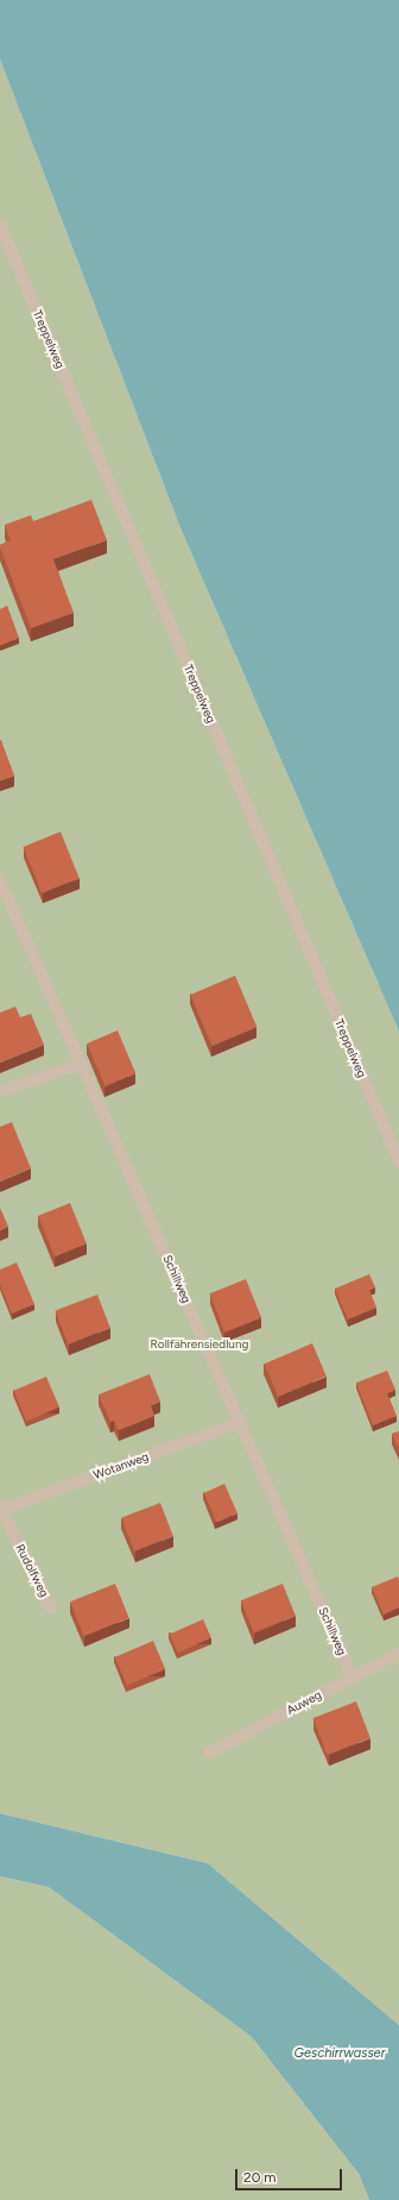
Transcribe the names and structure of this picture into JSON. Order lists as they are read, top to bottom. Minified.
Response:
{"streets":{"street":["Treppelweg","Schillweg","Wotanweg","Rudolfweg","Auweg"]},"crossings":[["Schillweg","Wotanweg"],["Schillweg","Auweg"],["Wotanweg","Rudolfweg"]],"water":["Geschirrwasser"],"parks":["Rollfährensiedlung"],"scale_bar":"20 m"}
